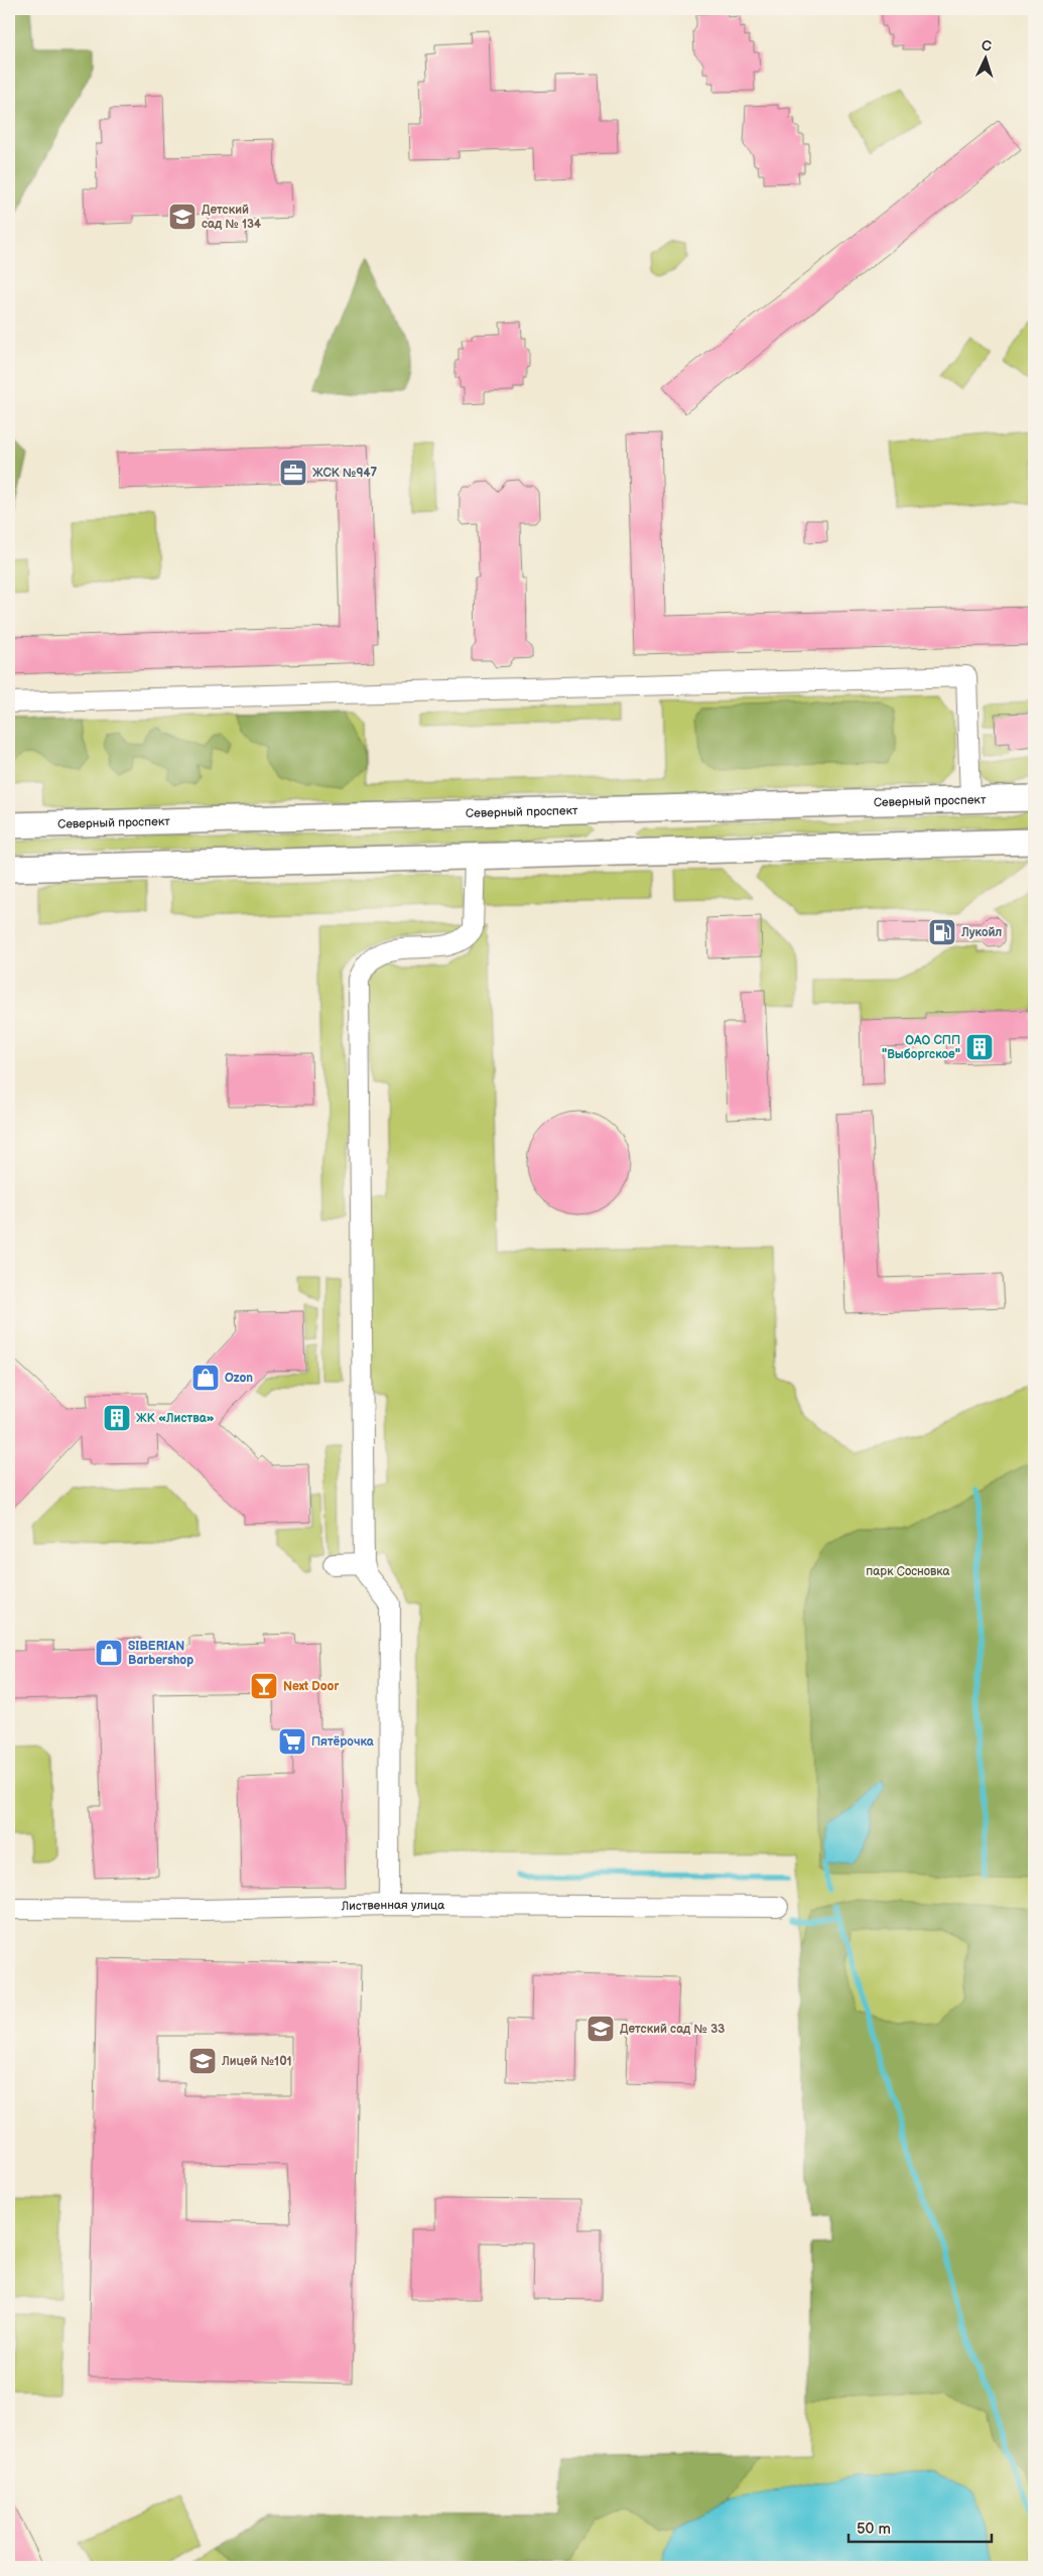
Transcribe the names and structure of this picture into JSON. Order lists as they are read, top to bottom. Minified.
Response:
{"streets":{"main road":["Северный проспект"],"street":["Лиственная улица"]},"parks":["парк Сосновка"],"places":{"school or university":["Детский сад № 134","Детский сад № 33","Лицей №101"],"office":["ЖСК №947"],"fuel station":["Лукойл"],"building":["ОАО СПП \"Выборгское\"","ЖК «Листва»"],"shop":["Ozon","SIBERIAN Barbershop"],"bar":["Next Door"],"supermarket":["Пятёрочка"]},"scale_bar":"50 m","north":"top"}
